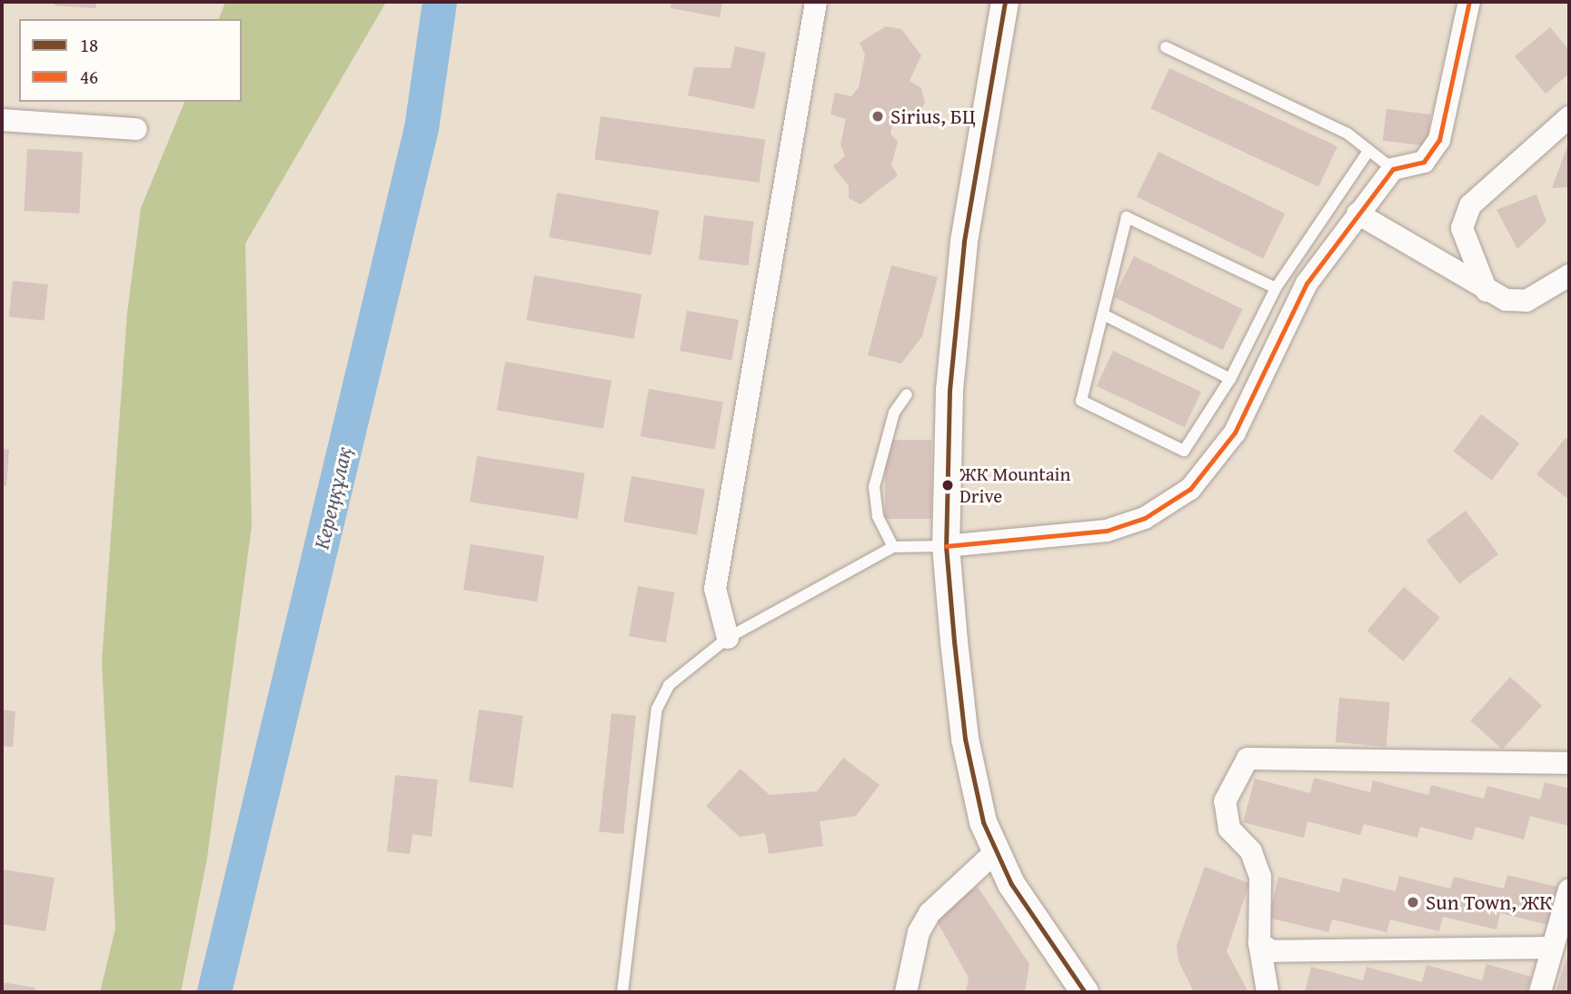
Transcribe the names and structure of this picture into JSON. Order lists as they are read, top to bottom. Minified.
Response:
{"water":["Кереңқұлақ"],"places":["Sirius, БЦ","ЖК Mountain Drive","Sun Town, ЖК"],"lines":["transit line 18","transit line 46"],"legend":["18","46"]}
